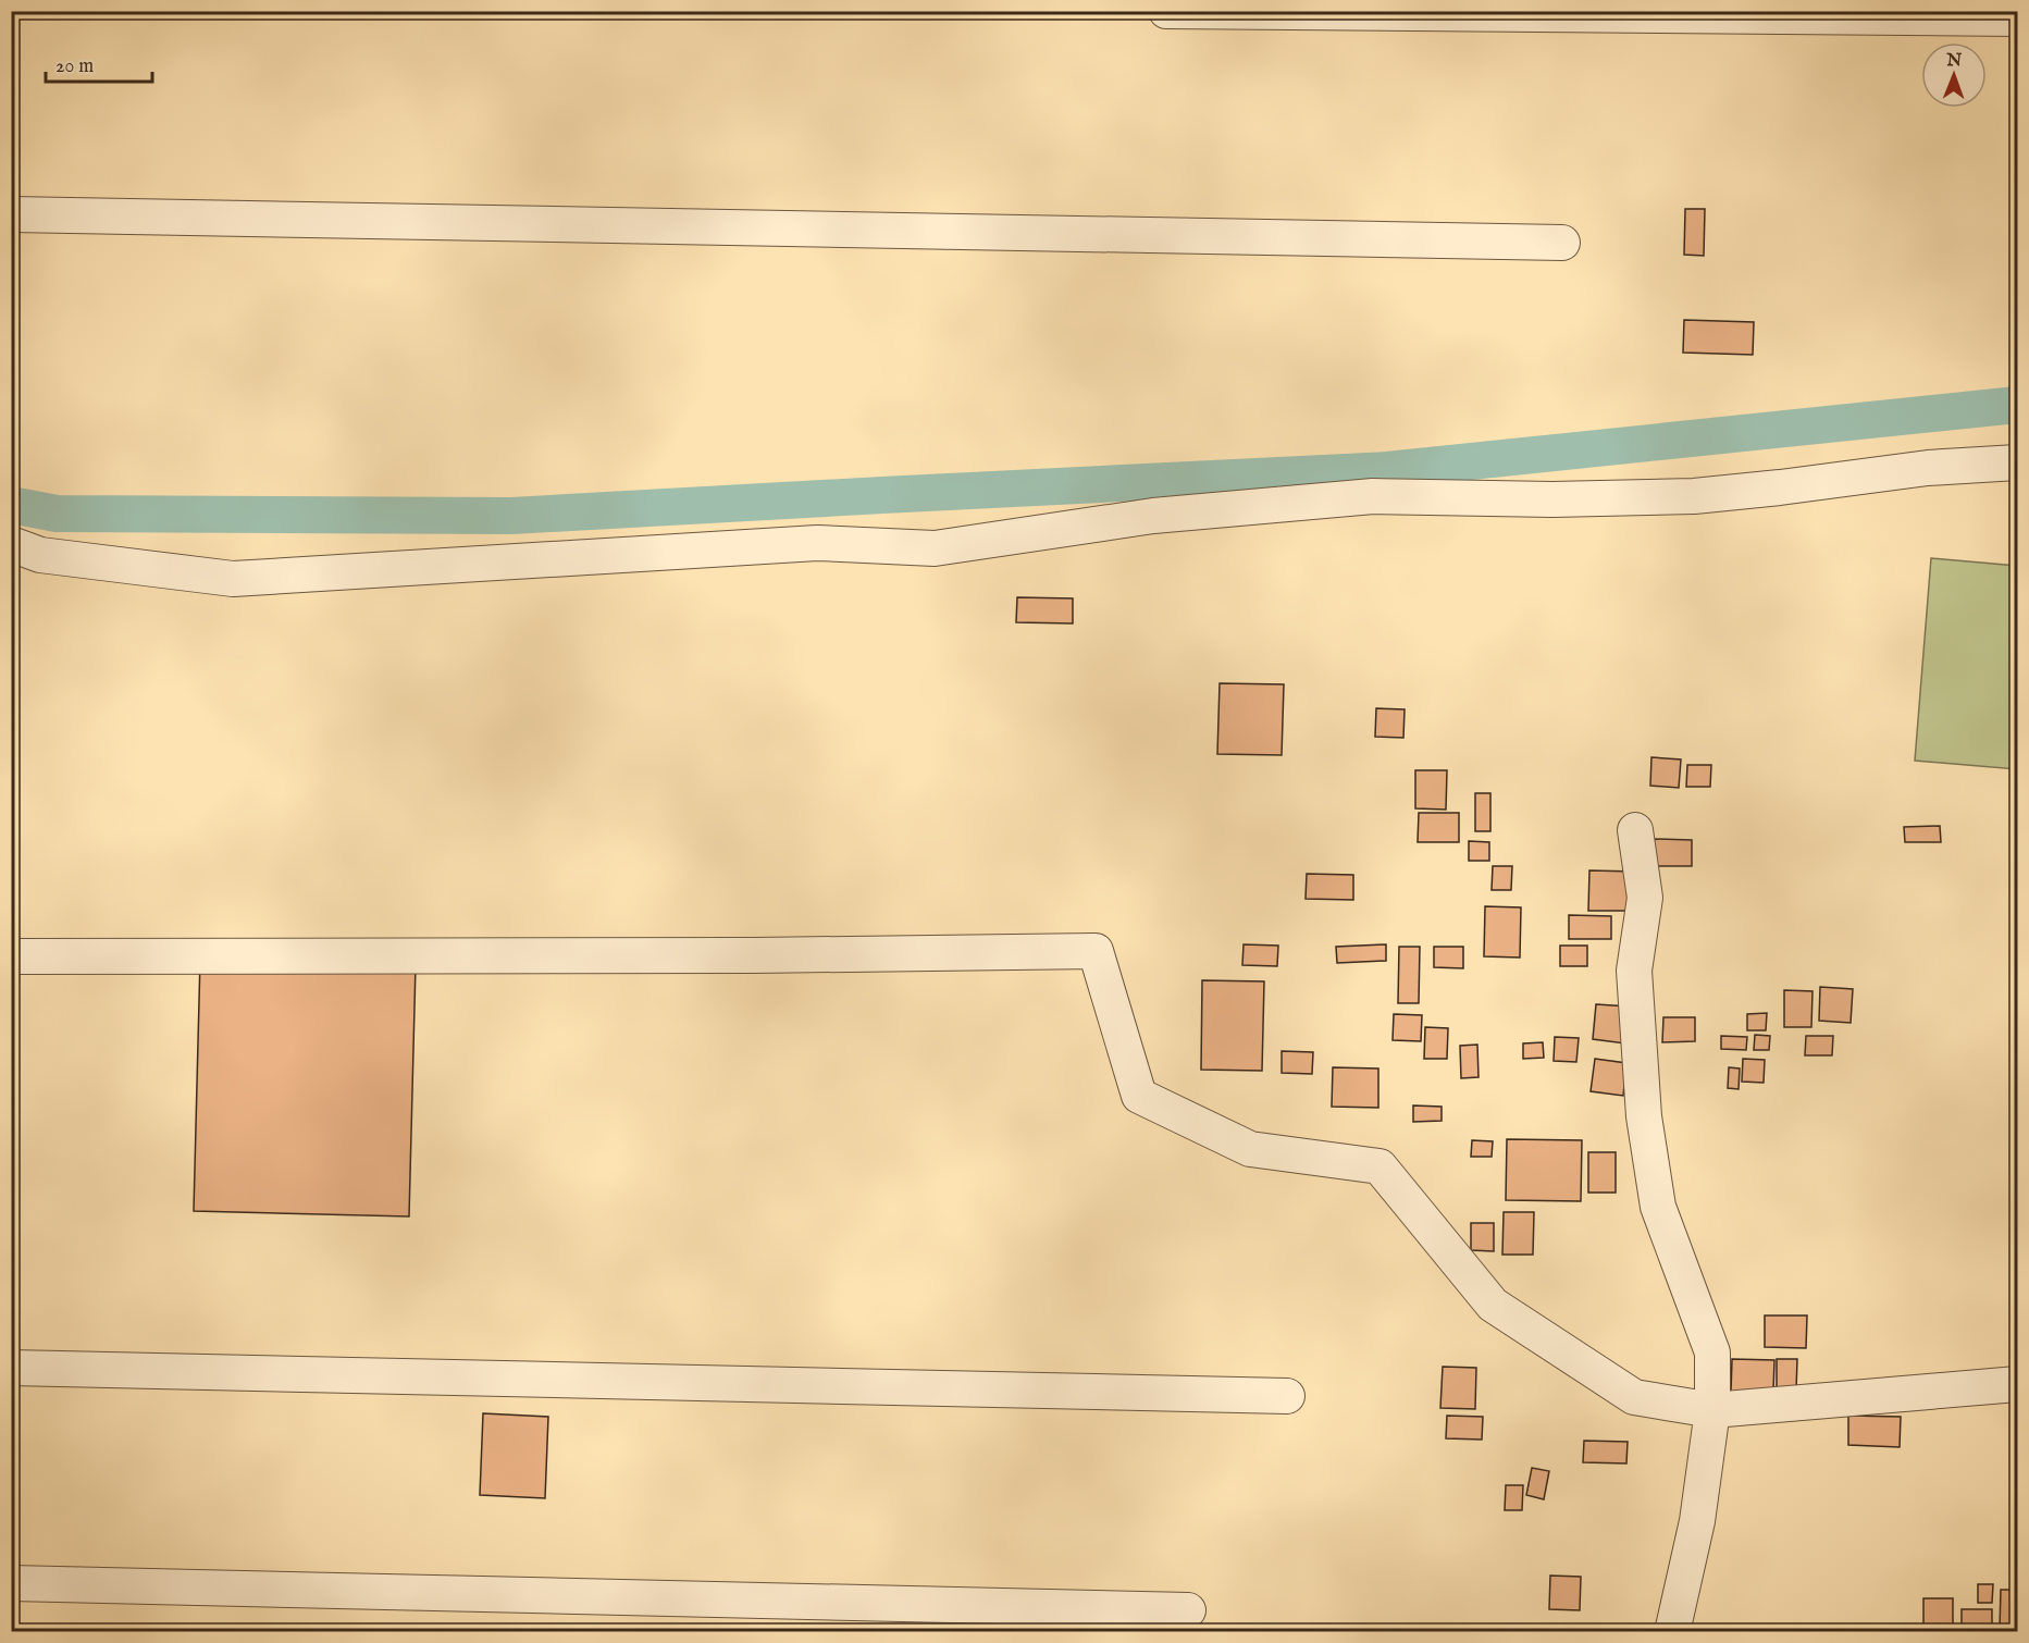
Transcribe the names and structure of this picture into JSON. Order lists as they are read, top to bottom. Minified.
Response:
{"scale_bar":"20 m","north":"top"}
